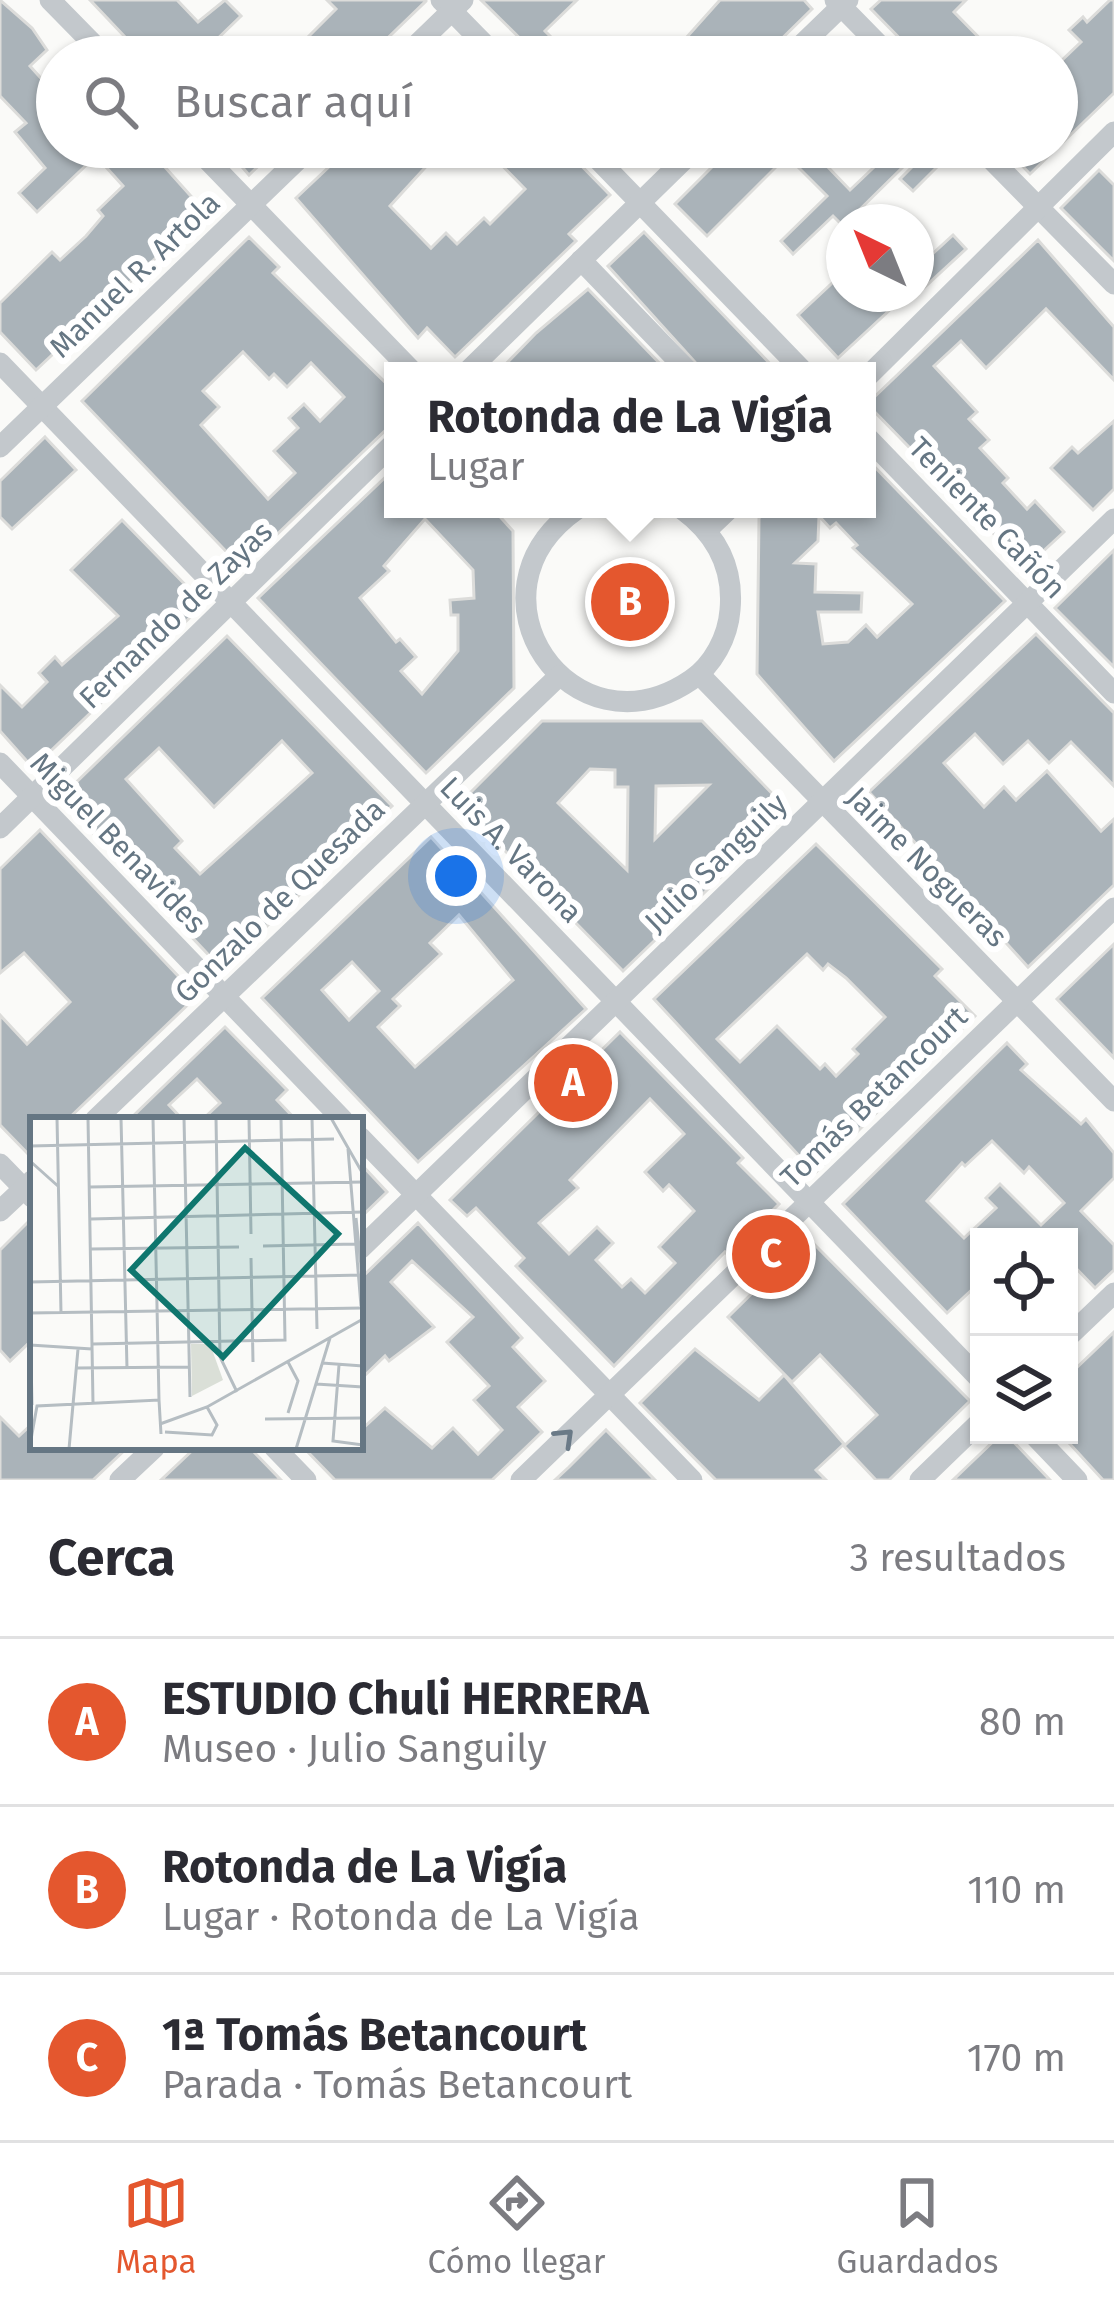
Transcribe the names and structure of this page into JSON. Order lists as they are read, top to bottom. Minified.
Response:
{"streets":{"street":["Manuel R. Artola","Teniente Cañón","Fernando de Zayas","Miguel Benavides","Luis A. Varona","Julio Sanguily","Jaime Nogueras","Gonzalo de Quesada","Tomás Betancourt"]},"crossings":[["Manuel R. Artola","Luis A. Varona"],["Teniente Cañón","Julio Sanguily"],["Fernando de Zayas","Miguel Benavides"],["Fernando de Zayas","Luis A. Varona"],["Miguel Benavides","Gonzalo de Quesada"],["Luis A. Varona","Julio Sanguily"],["Luis A. Varona","Gonzalo de Quesada"],["Luis A. Varona","Tomás Betancourt"],["Julio Sanguily","Jaime Nogueras"],["Jaime Nogueras","Tomás Betancourt"]],"north":"top left","page":{"search":"Buscar aquí","popup":["Rotonda de La Vigía","Lugar"],"pins":["B","A","C"],"heading":["Cerca","3 resultados"],"list":[{"mark":"A","name":"ESTUDIO Chuli HERRERA","note":"Museo · Julio Sanguily","value":"80 m"},{"mark":"B","name":"Rotonda de La Vigía","note":"Lugar · Rotonda de La Vigía","value":"110 m"},{"mark":"C","name":"1ª Tomás Betancourt","note":"Parada · Tomás Betancourt","value":"170 m"}],"nav":["Mapa","Cómo llegar","Guardados"]}}
